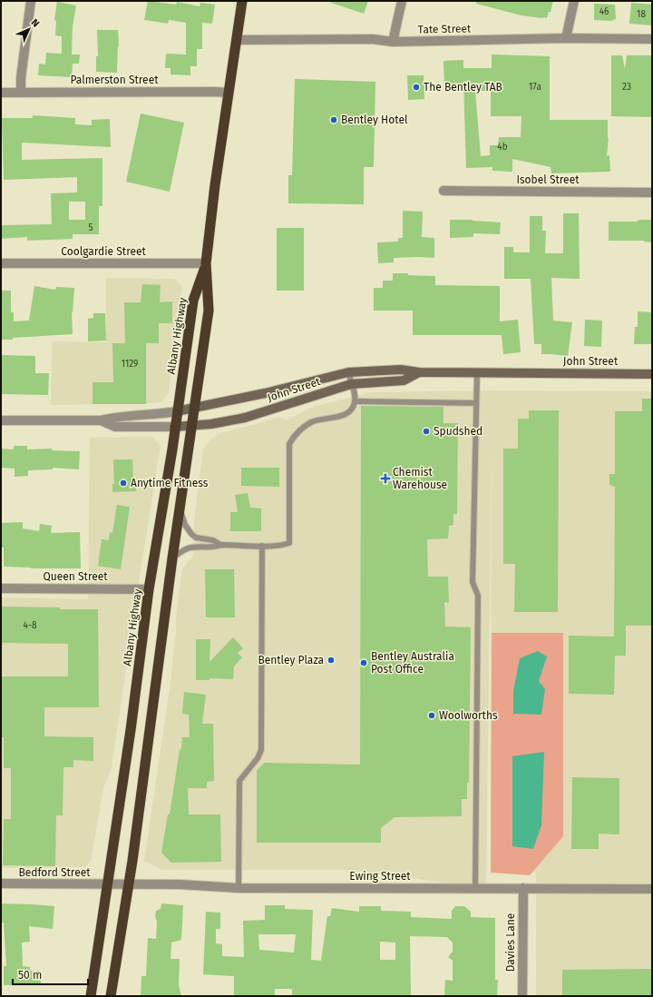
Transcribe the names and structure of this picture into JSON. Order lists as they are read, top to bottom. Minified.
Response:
{"streets":{"highway":["Albany Highway"],"main road":["John Street"],"street":["Tate Street","Palmerston Street","Isobel Street","Coolgardie Street","Queen Street","Bedford Street","Ewing Street","Davies Lane"]},"crossings":[["Tate Street","Albany Highway"],["Palmerston Street","Albany Highway"],["Coolgardie Street","Albany Highway"],["Albany Highway","John Street"],["Albany Highway","Queen Street"],["Albany Highway","Bedford Street"],["Albany Highway","Ewing Street"],["Bedford Street","Ewing Street"],["Ewing Street","Davies Lane"]],"places":{"other":["The Bentley TAB","Bentley Hotel","Spudshed","Anytime Fitness","Bentley Plaza","Bentley Australia Post Office","Woolworths"],"health":["Chemist Warehouse"]},"house_numbers":["46","18","17a","23","4b","5","1129","4-8"],"scale_bar":"50 m","north":"top right"}
